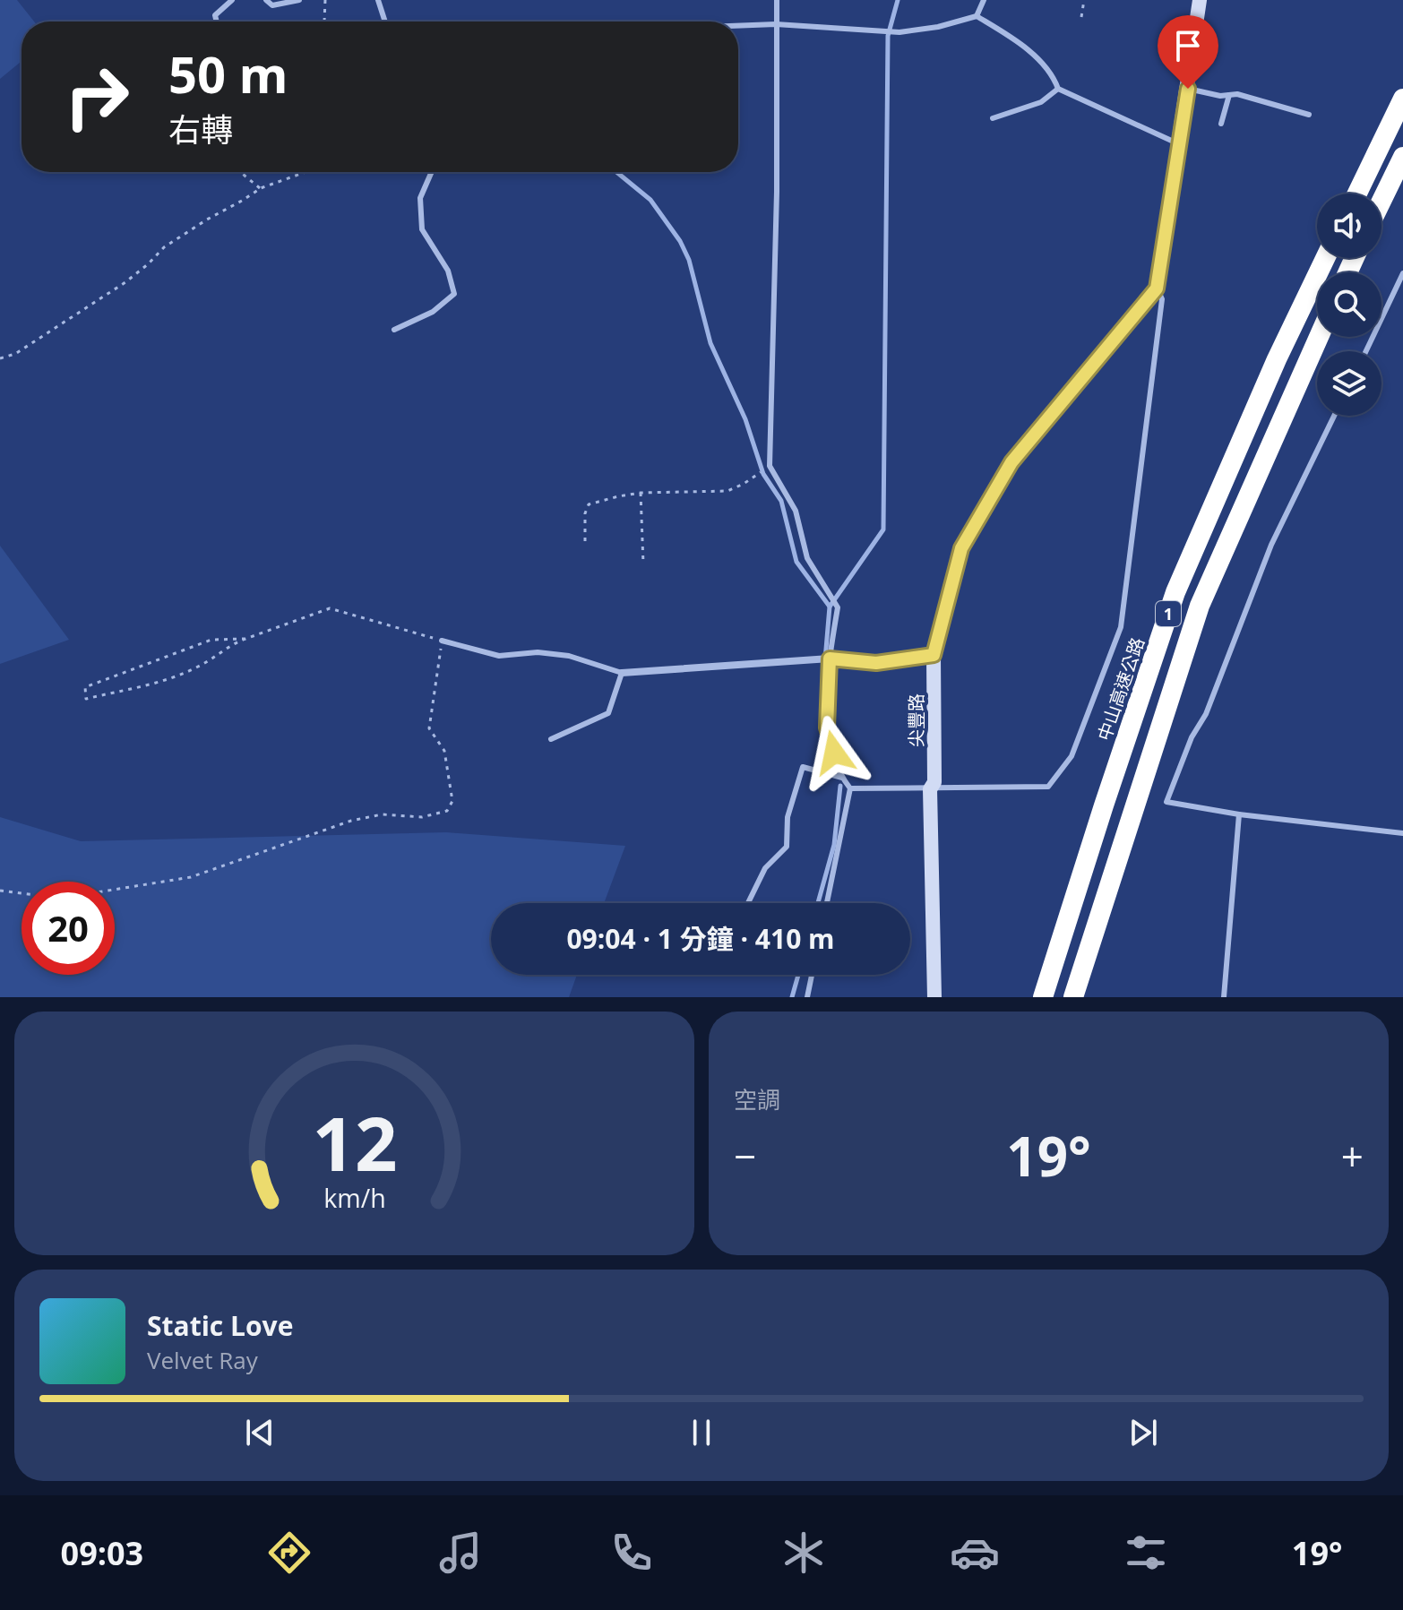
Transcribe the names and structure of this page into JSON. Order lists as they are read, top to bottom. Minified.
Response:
{"streets":{"highway":["1","中山高速公路"],"street":["尖豐路"]},"page":{"turn":["50 m","右轉"],"limit":"20","trip":"09:04 · 1 分鐘 · 410 m","tile":"空調","heat":["−","19°","+"],"song":["Static Love","Velvet Ray"],"tabs":["09:03","19°"],"gauge":["12","km/h"]}}
